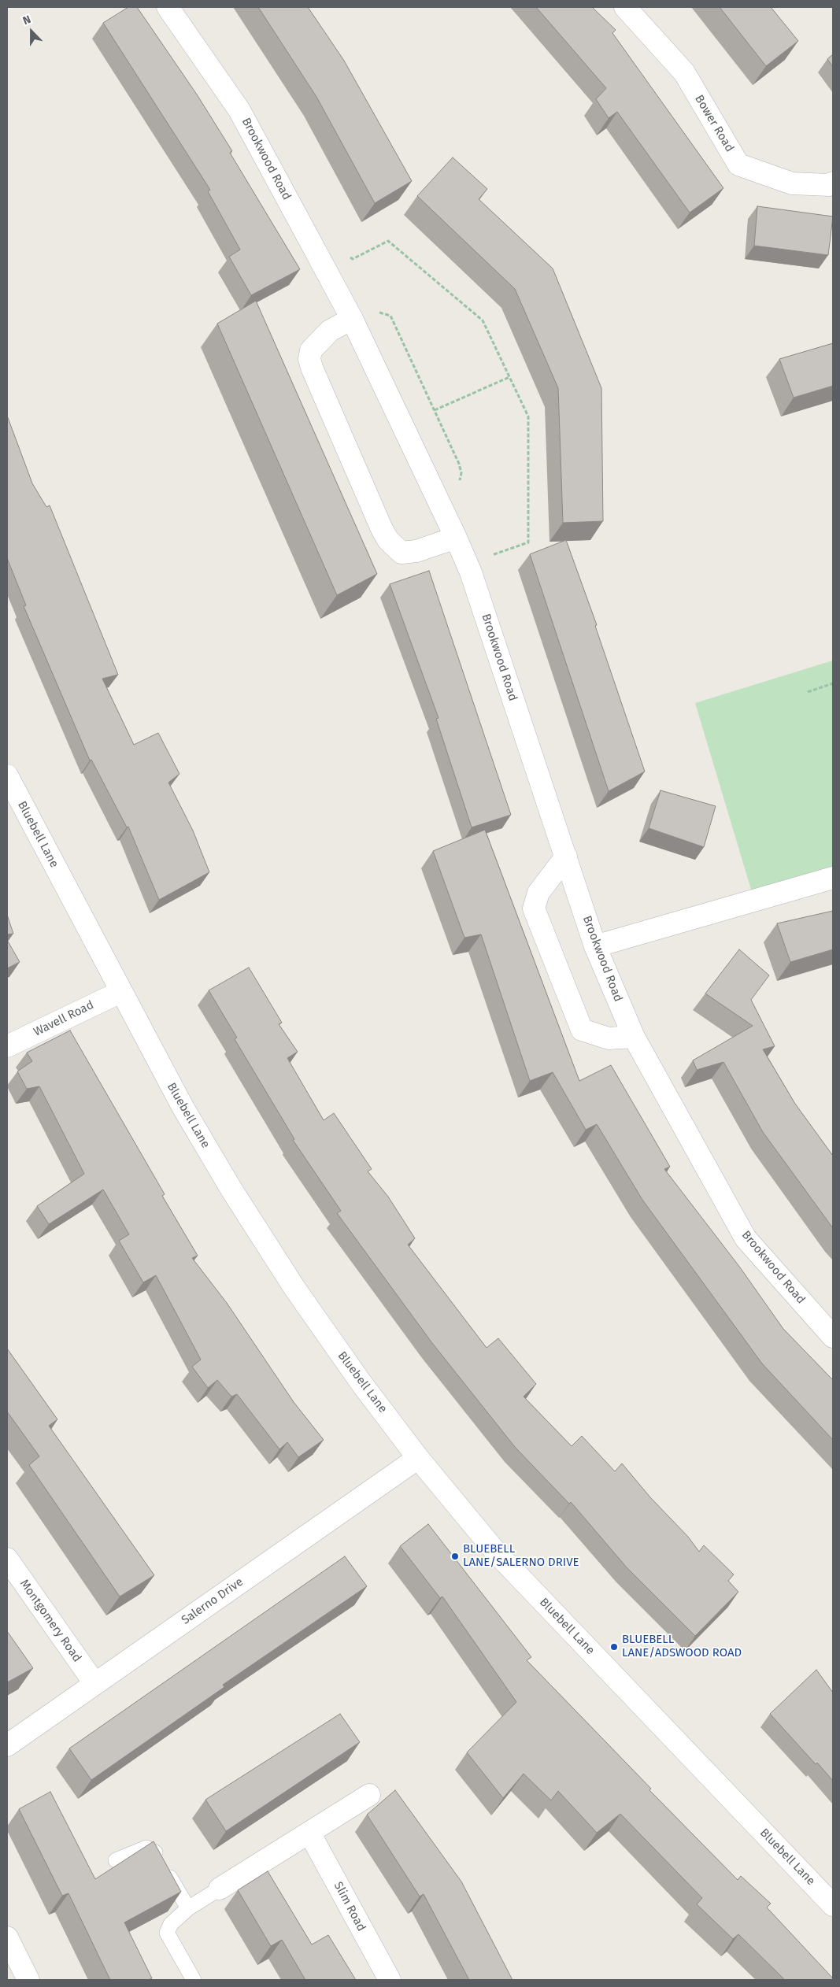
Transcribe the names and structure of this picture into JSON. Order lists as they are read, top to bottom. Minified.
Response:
{"streets":{"street":["Bower Road","Brookwood Road","Bluebell Lane","Wavell Road","Salerno Drive","Montgomery Road","Slim Road"]},"crossings":[["Bluebell Lane","Wavell Road"],["Bluebell Lane","Salerno Drive"],["Salerno Drive","Montgomery Road"]],"places":["BLUEBELL LANE/SALERNO DRIVE","BLUEBELL LANE/ADSWOOD ROAD"],"north":"top"}
